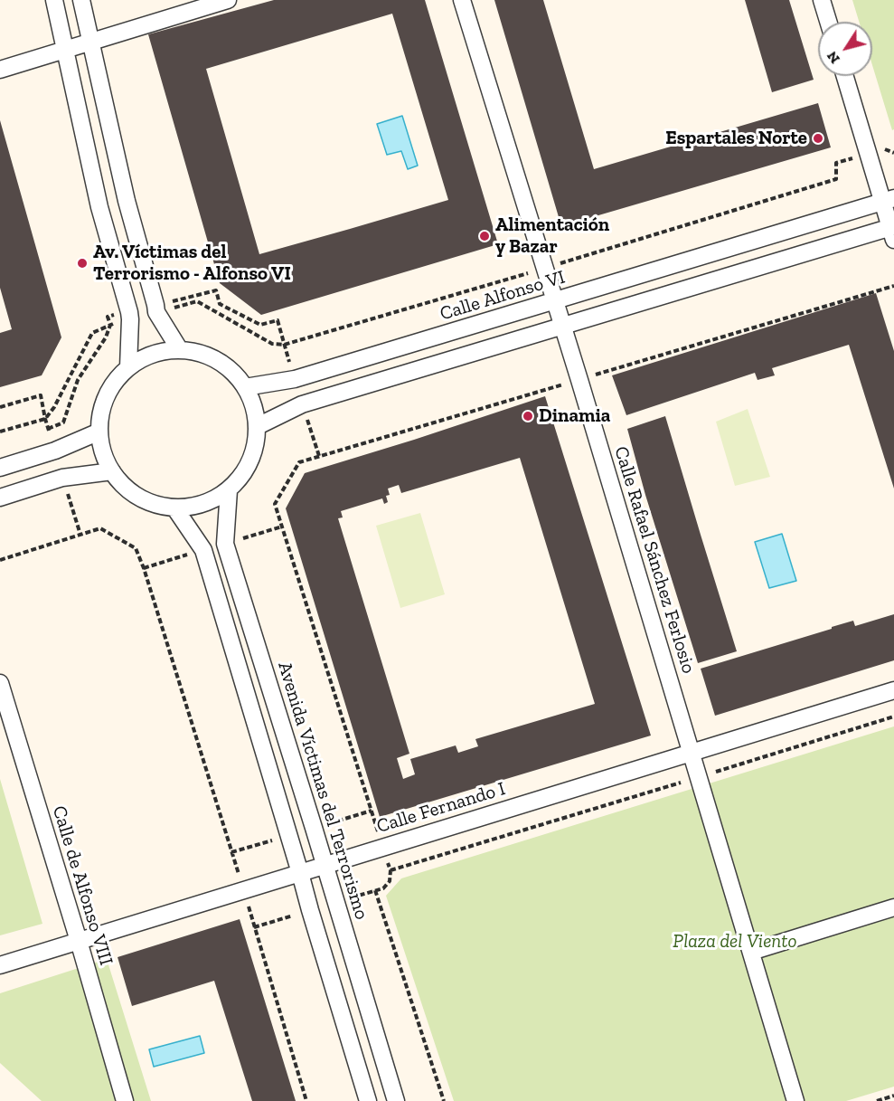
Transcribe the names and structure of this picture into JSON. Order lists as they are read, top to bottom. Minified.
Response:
{"streets":{"street":["Calle Alfonso VI","Calle Rafael Sánchez Ferlosio","Avenida Víctimas del Terrorismo","Calle Fernando I","Calle de Alfonso VIII"]},"crossings":[["Calle Alfonso VI","Calle Rafael Sánchez Ferlosio"],["Calle Alfonso VI","Avenida Víctimas del Terrorismo"],["Calle Rafael Sánchez Ferlosio","Calle Fernando I"],["Avenida Víctimas del Terrorismo","Calle Fernando I"],["Calle Fernando I","Calle de Alfonso VIII"]],"parks":["Plaza del Viento"],"places":["Espartales Norte","Alimentación y Bazar","Av. Víctimas del Terrorismo - Alfonso VI","Dinamia"],"north":"bottom left"}
